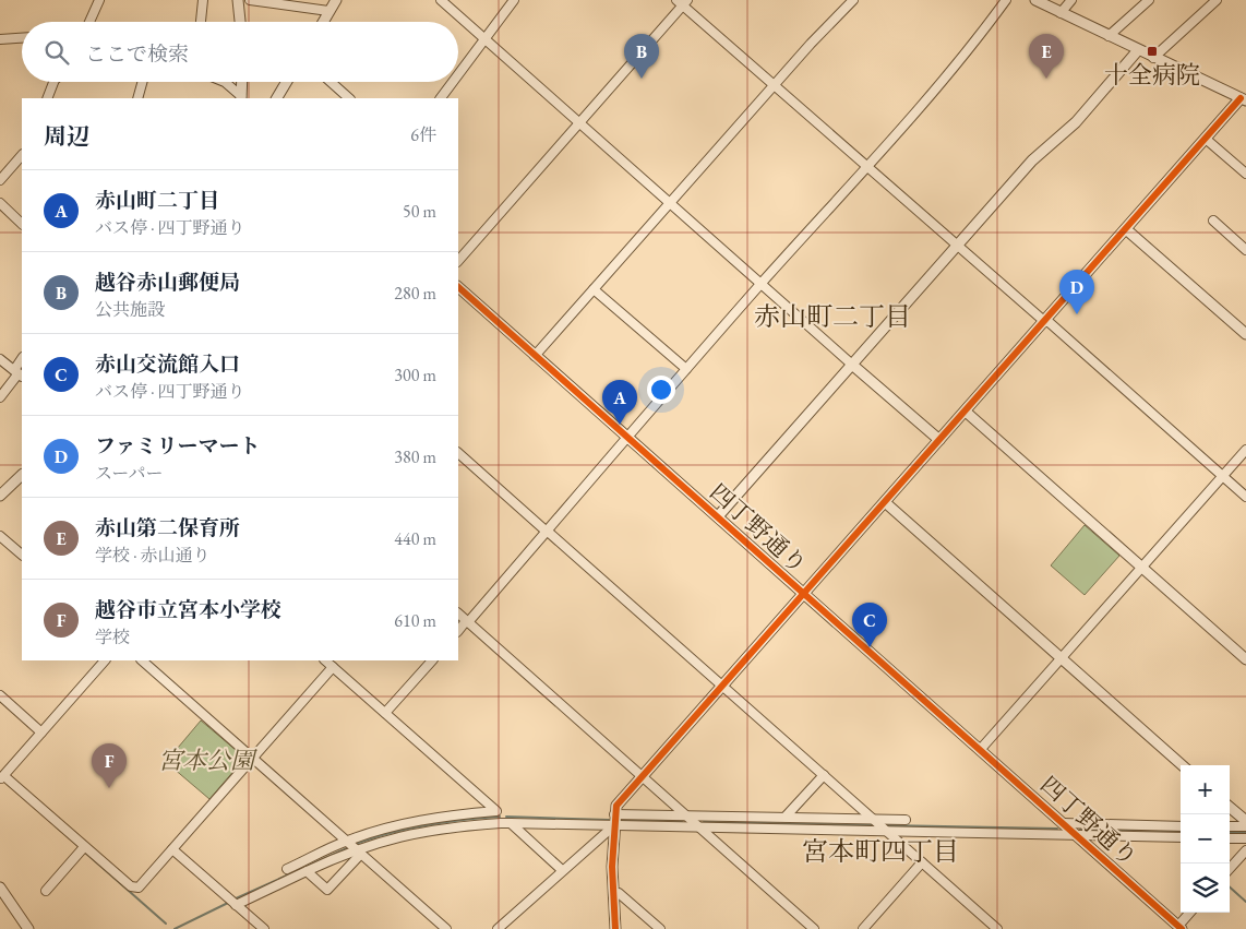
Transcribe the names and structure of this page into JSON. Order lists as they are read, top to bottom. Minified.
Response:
{"streets":{"street":["四丁野通り"]},"districts":["赤山町二丁目","宮本町四丁目"],"parks":["宮本公園"],"places":{"transit":["十全病院"]},"page":{"search":"ここで検索","pins":["B","E","D","A","C","F"],"heading":["周辺","6件"],"list":[{"mark":"A","name":"赤山町二丁目","note":"バス停 · 四丁野通り","value":"50 m"},{"mark":"B","name":"越谷赤山郵便局","note":"公共施設","value":"280 m"},{"mark":"C","name":"赤山交流館入口","note":"バス停 · 四丁野通り","value":"300 m"},{"mark":"D","name":"ファミリーマート","note":"スーパー","value":"380 m"},{"mark":"E","name":"赤山第二保育所","note":"学校 · 赤山通り","value":"440 m"},{"mark":"F","name":"越谷市立宮本小学校","note":"学校","value":"610 m"}],"map_buttons":["+","−"]}}
